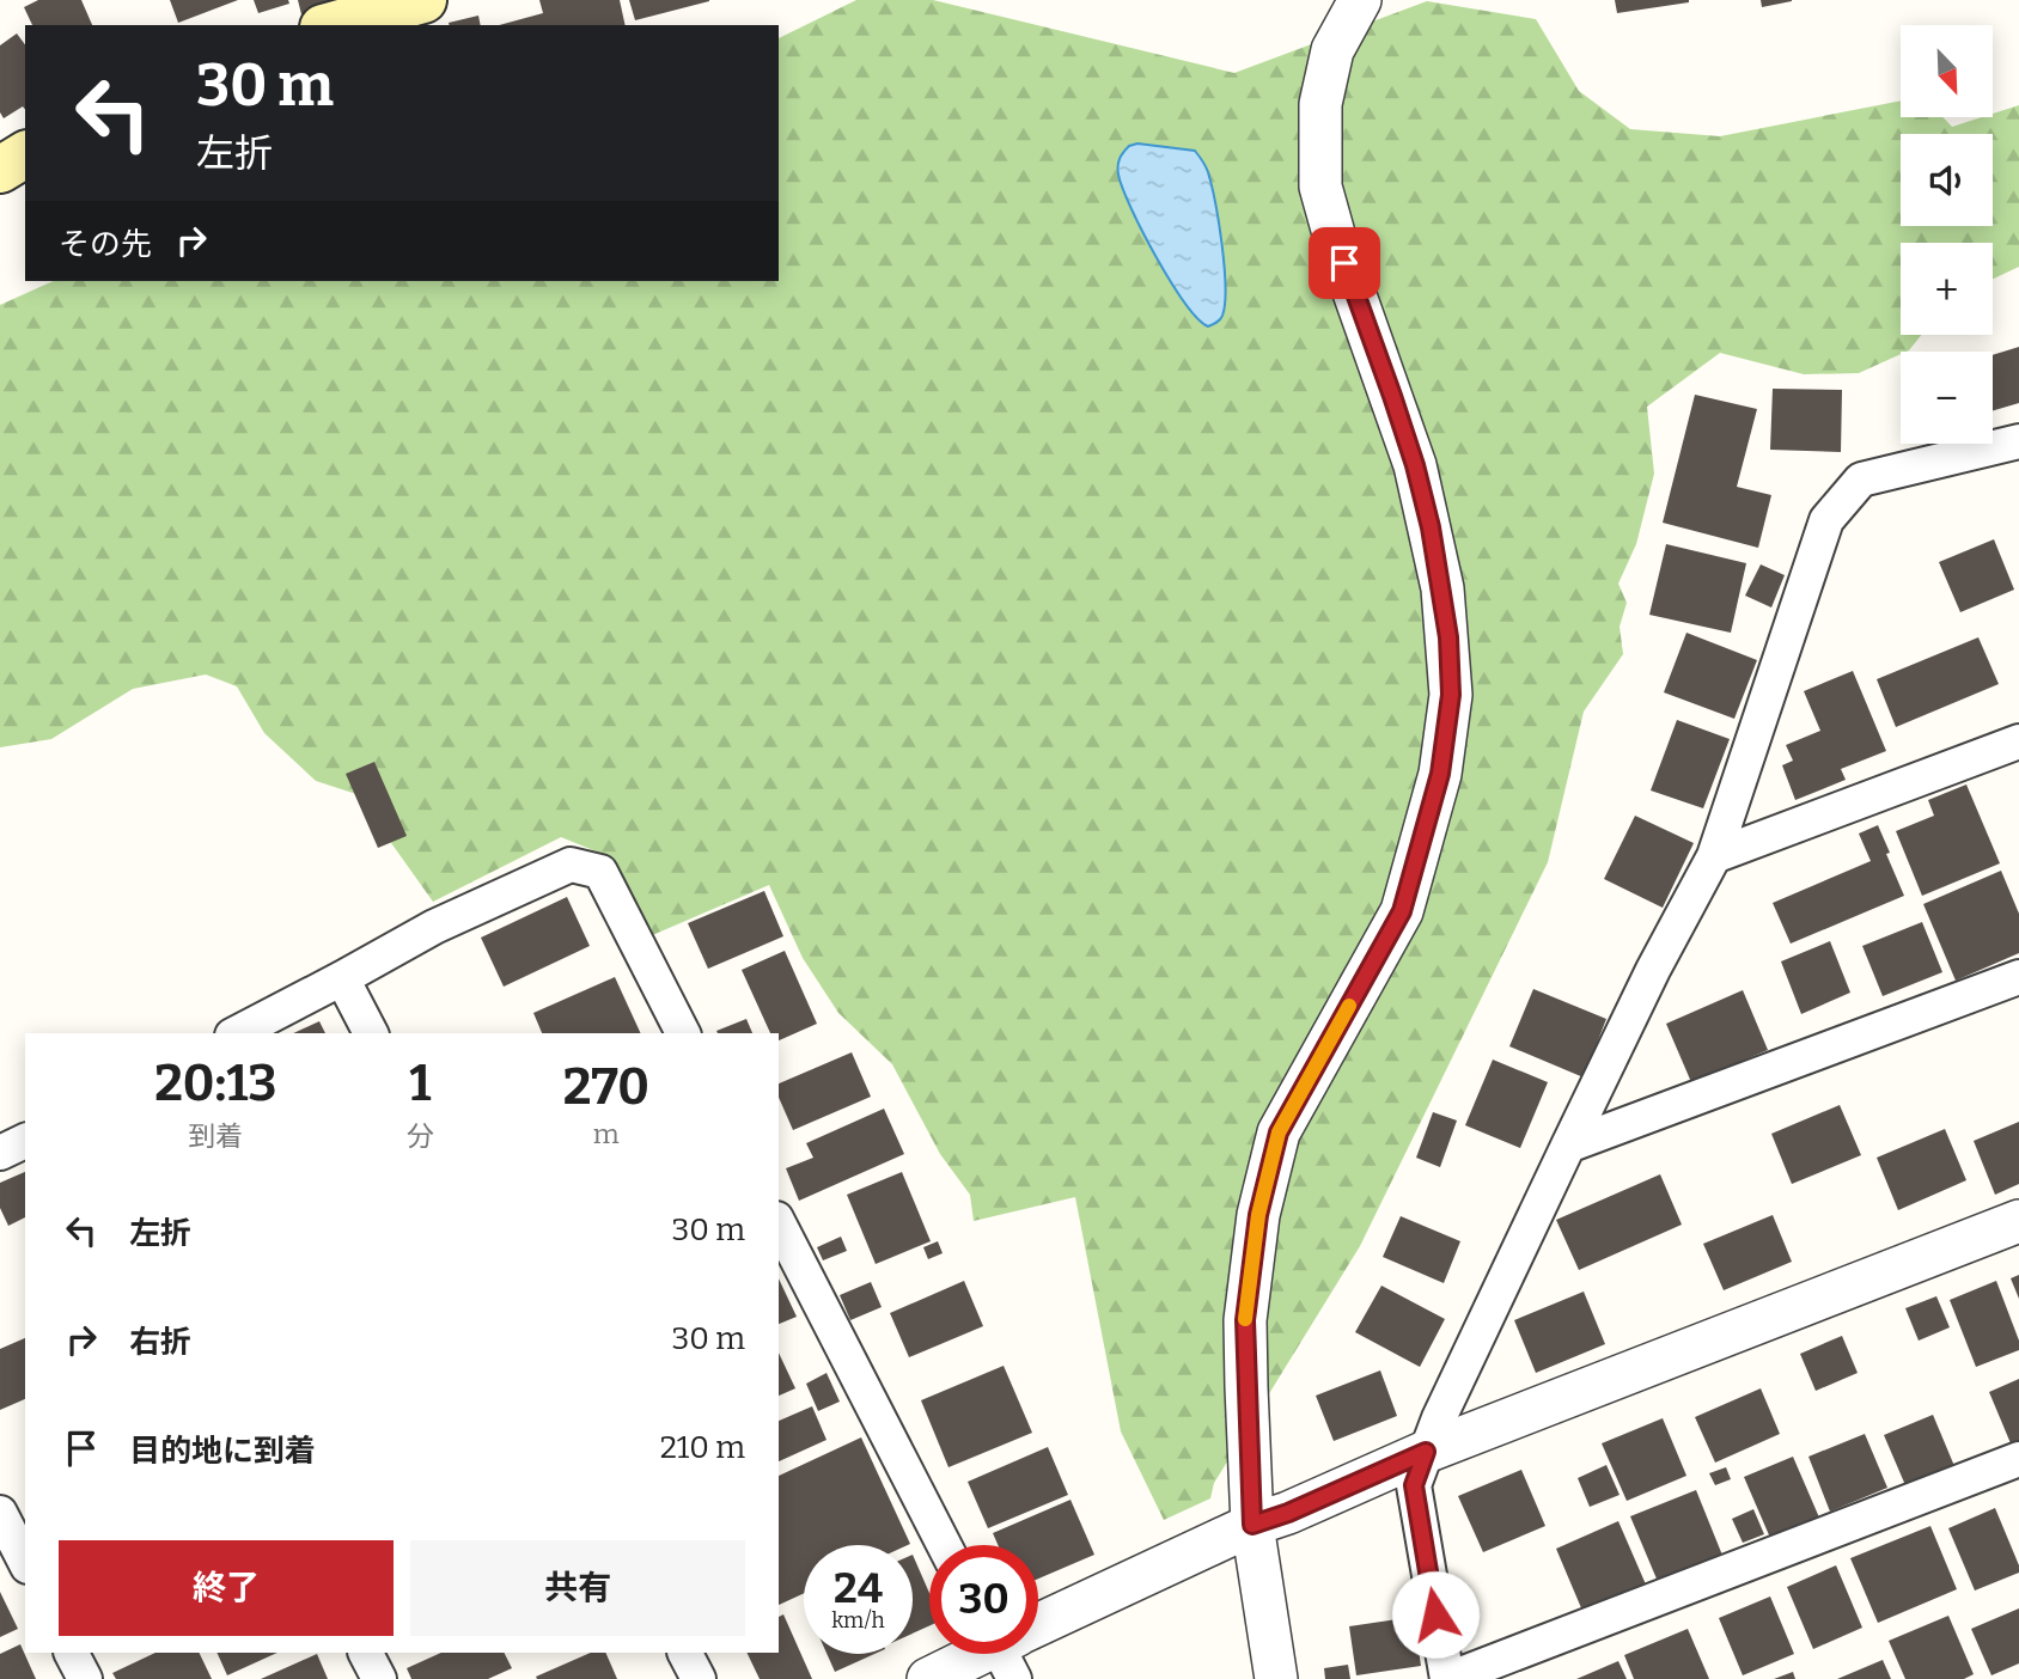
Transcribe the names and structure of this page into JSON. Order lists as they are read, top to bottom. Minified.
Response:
{"north":"bottom right","page":{"map_buttons":["+","−"],"turn":["30 m","左折"],"then":"その先","eta":["20:13","到着","1","分","270","m"],"list":[{"name":"左折","value":"30 m"},{"name":"右折","value":"30 m"},{"name":"目的地に到着","value":"210 m"}],"buttons":["終了","共有"],"speed":"24 km/h","limit":"30"}}
